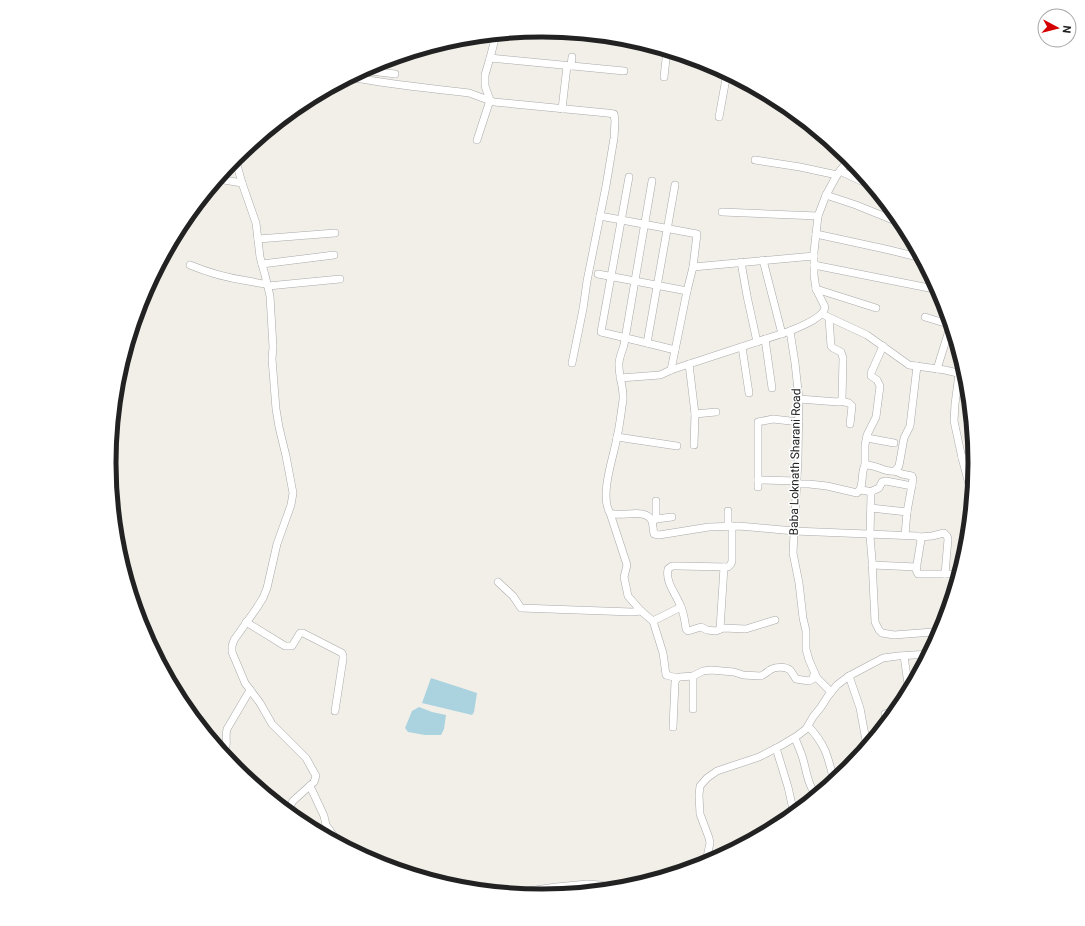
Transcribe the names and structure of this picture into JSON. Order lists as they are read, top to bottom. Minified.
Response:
{"streets":{"street":["Baba Loknath Sharani Road"]},"north":"right"}
